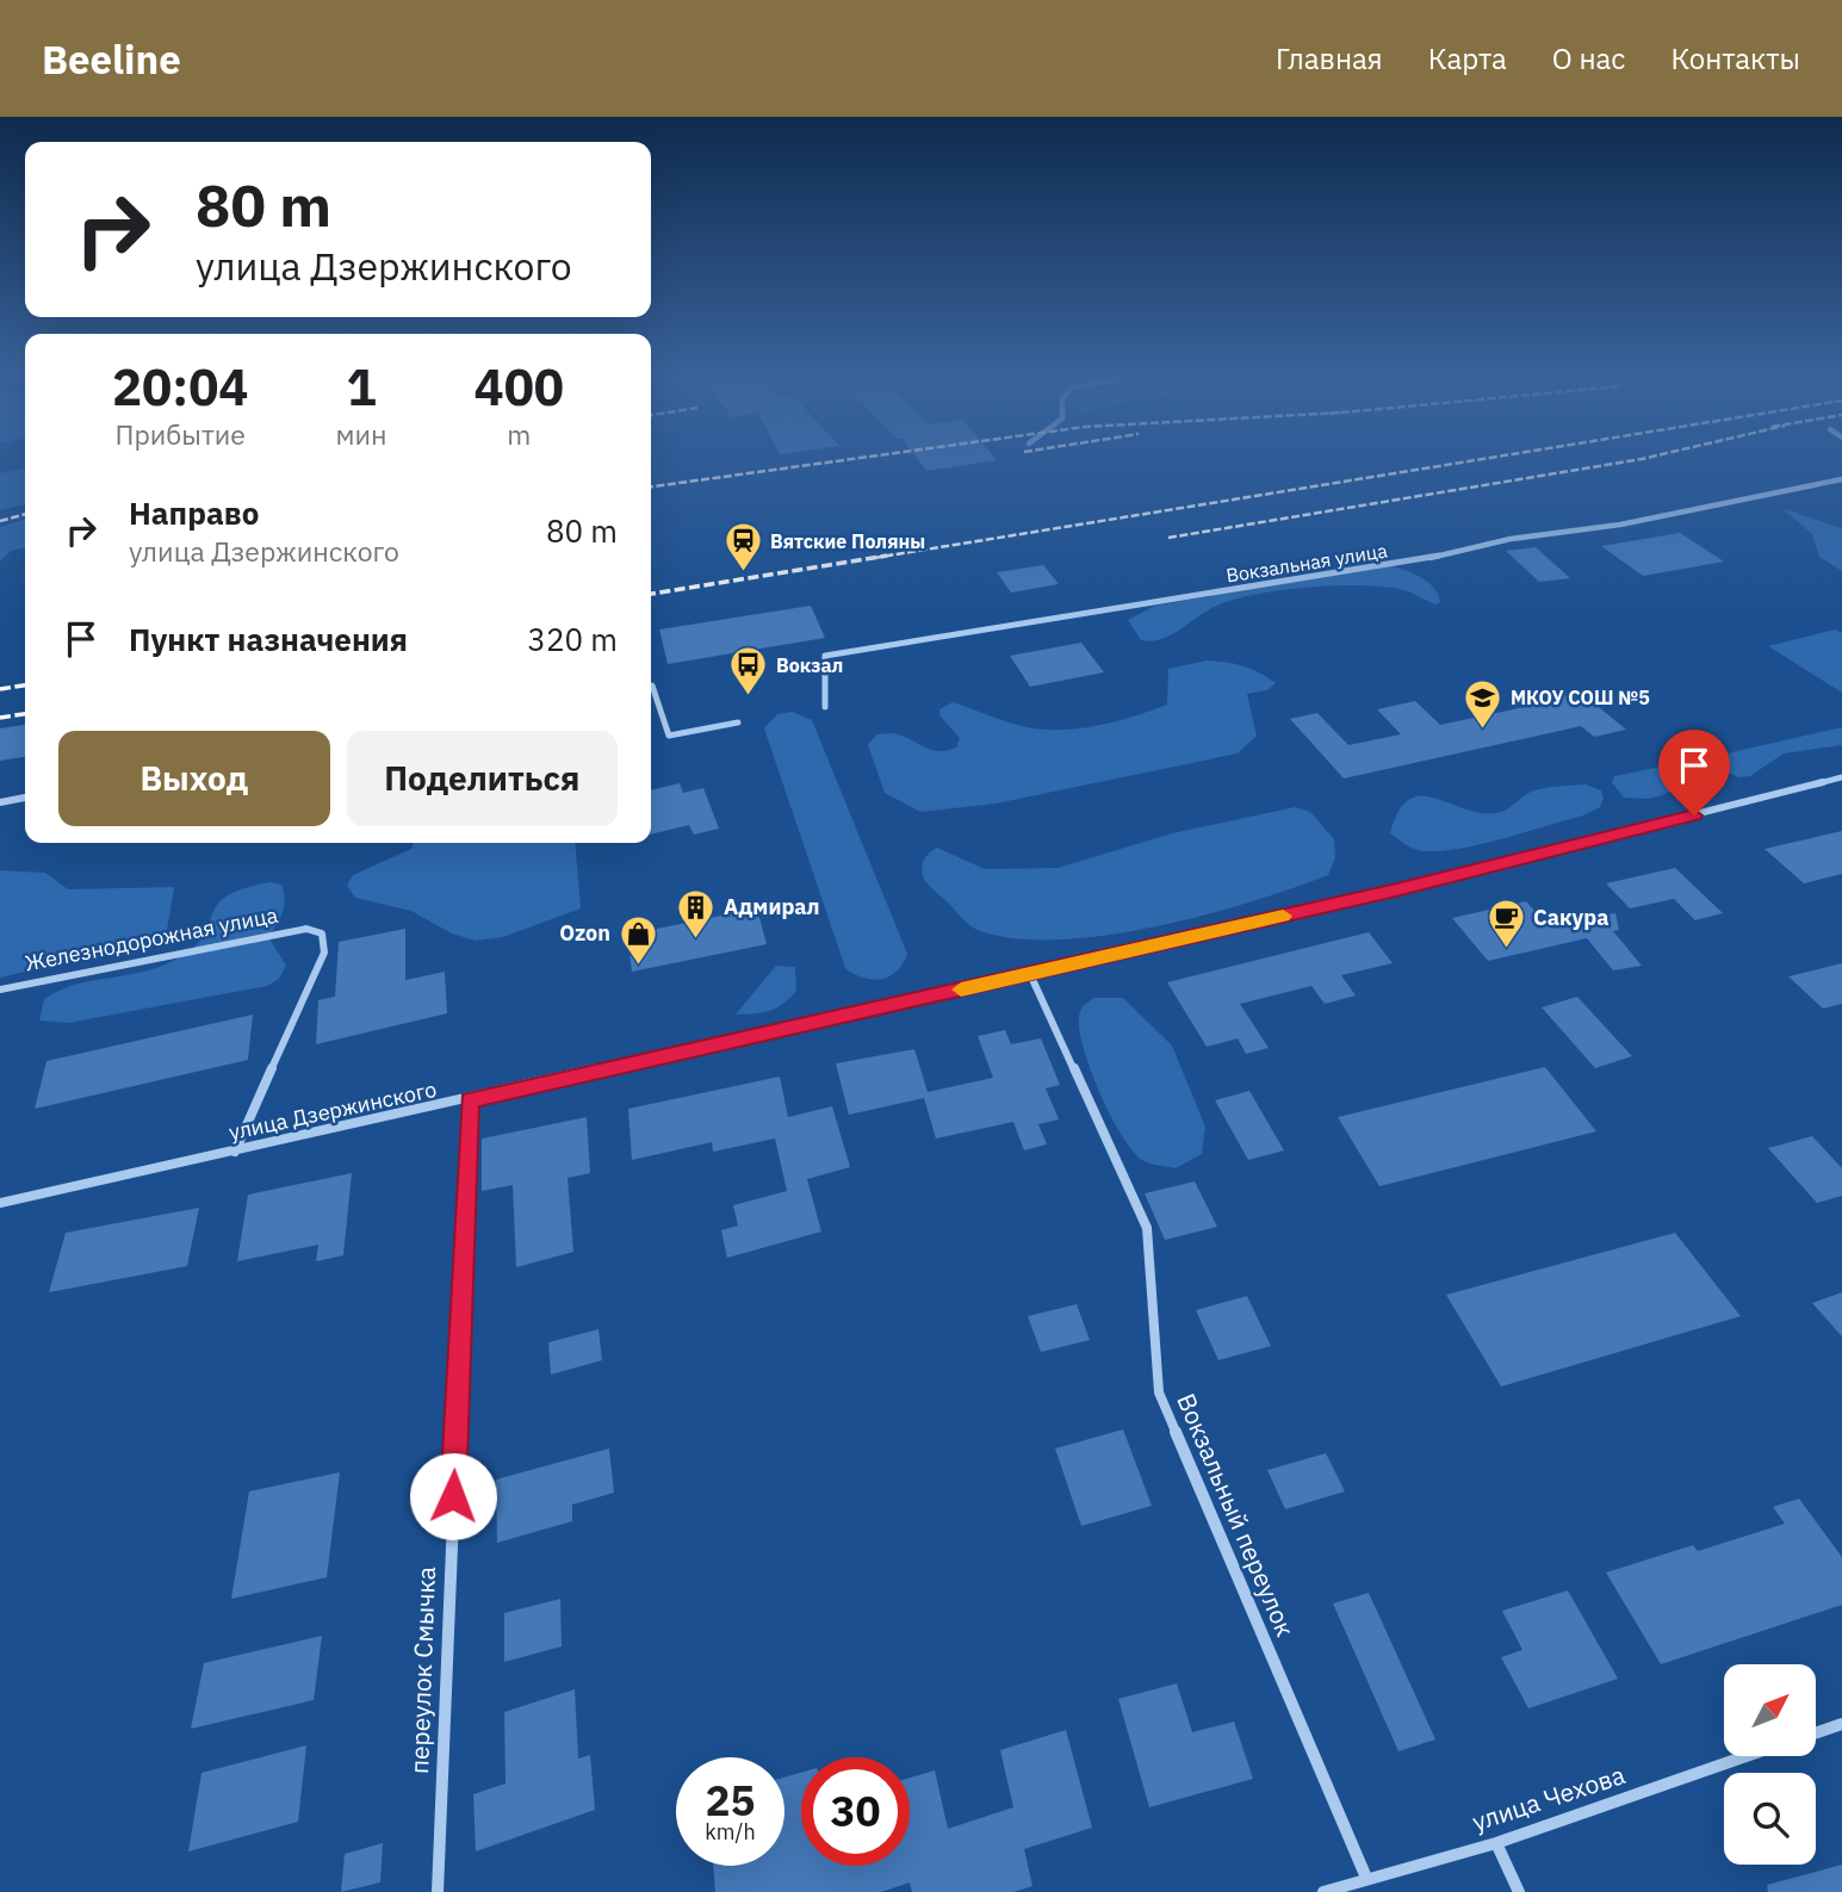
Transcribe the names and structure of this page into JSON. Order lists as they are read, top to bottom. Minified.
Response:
{"streets":{"street":["Вокзальная улица","Железнодорожная улица","улица Дзержинского","Вокзальный переулок","переулок Смычка","улица Чехова"]},"crossings":[["Железнодорожная улица","улица Дзержинского"],["улица Дзержинского","Вокзальный переулок"],["улица Дзержинского","переулок Смычка"],["Вокзальный переулок","улица Чехова"]],"places":{"station":["Вятские Поляны"],"bus stop":["Вокзал"],"school or university":["МКОУ СОШ №5"],"building":["Адмирал"],"cafe":["Сакура"],"shop":["Ozon"]},"north":"top right","page":{"header":"Beeline","nav":["Главная","Карта","О нас","Контакты"],"turn":["80 m","улица Дзержинского"],"eta":["20:04","Прибытие","1","мин","400","m"],"list":[{"name":"Направо","note":"улица Дзержинского","value":"80 m"},{"name":"Пункт назначения","value":"320 m"}],"buttons":["Выход","Поделиться"],"speed":"25 km/h","limit":"30"}}
